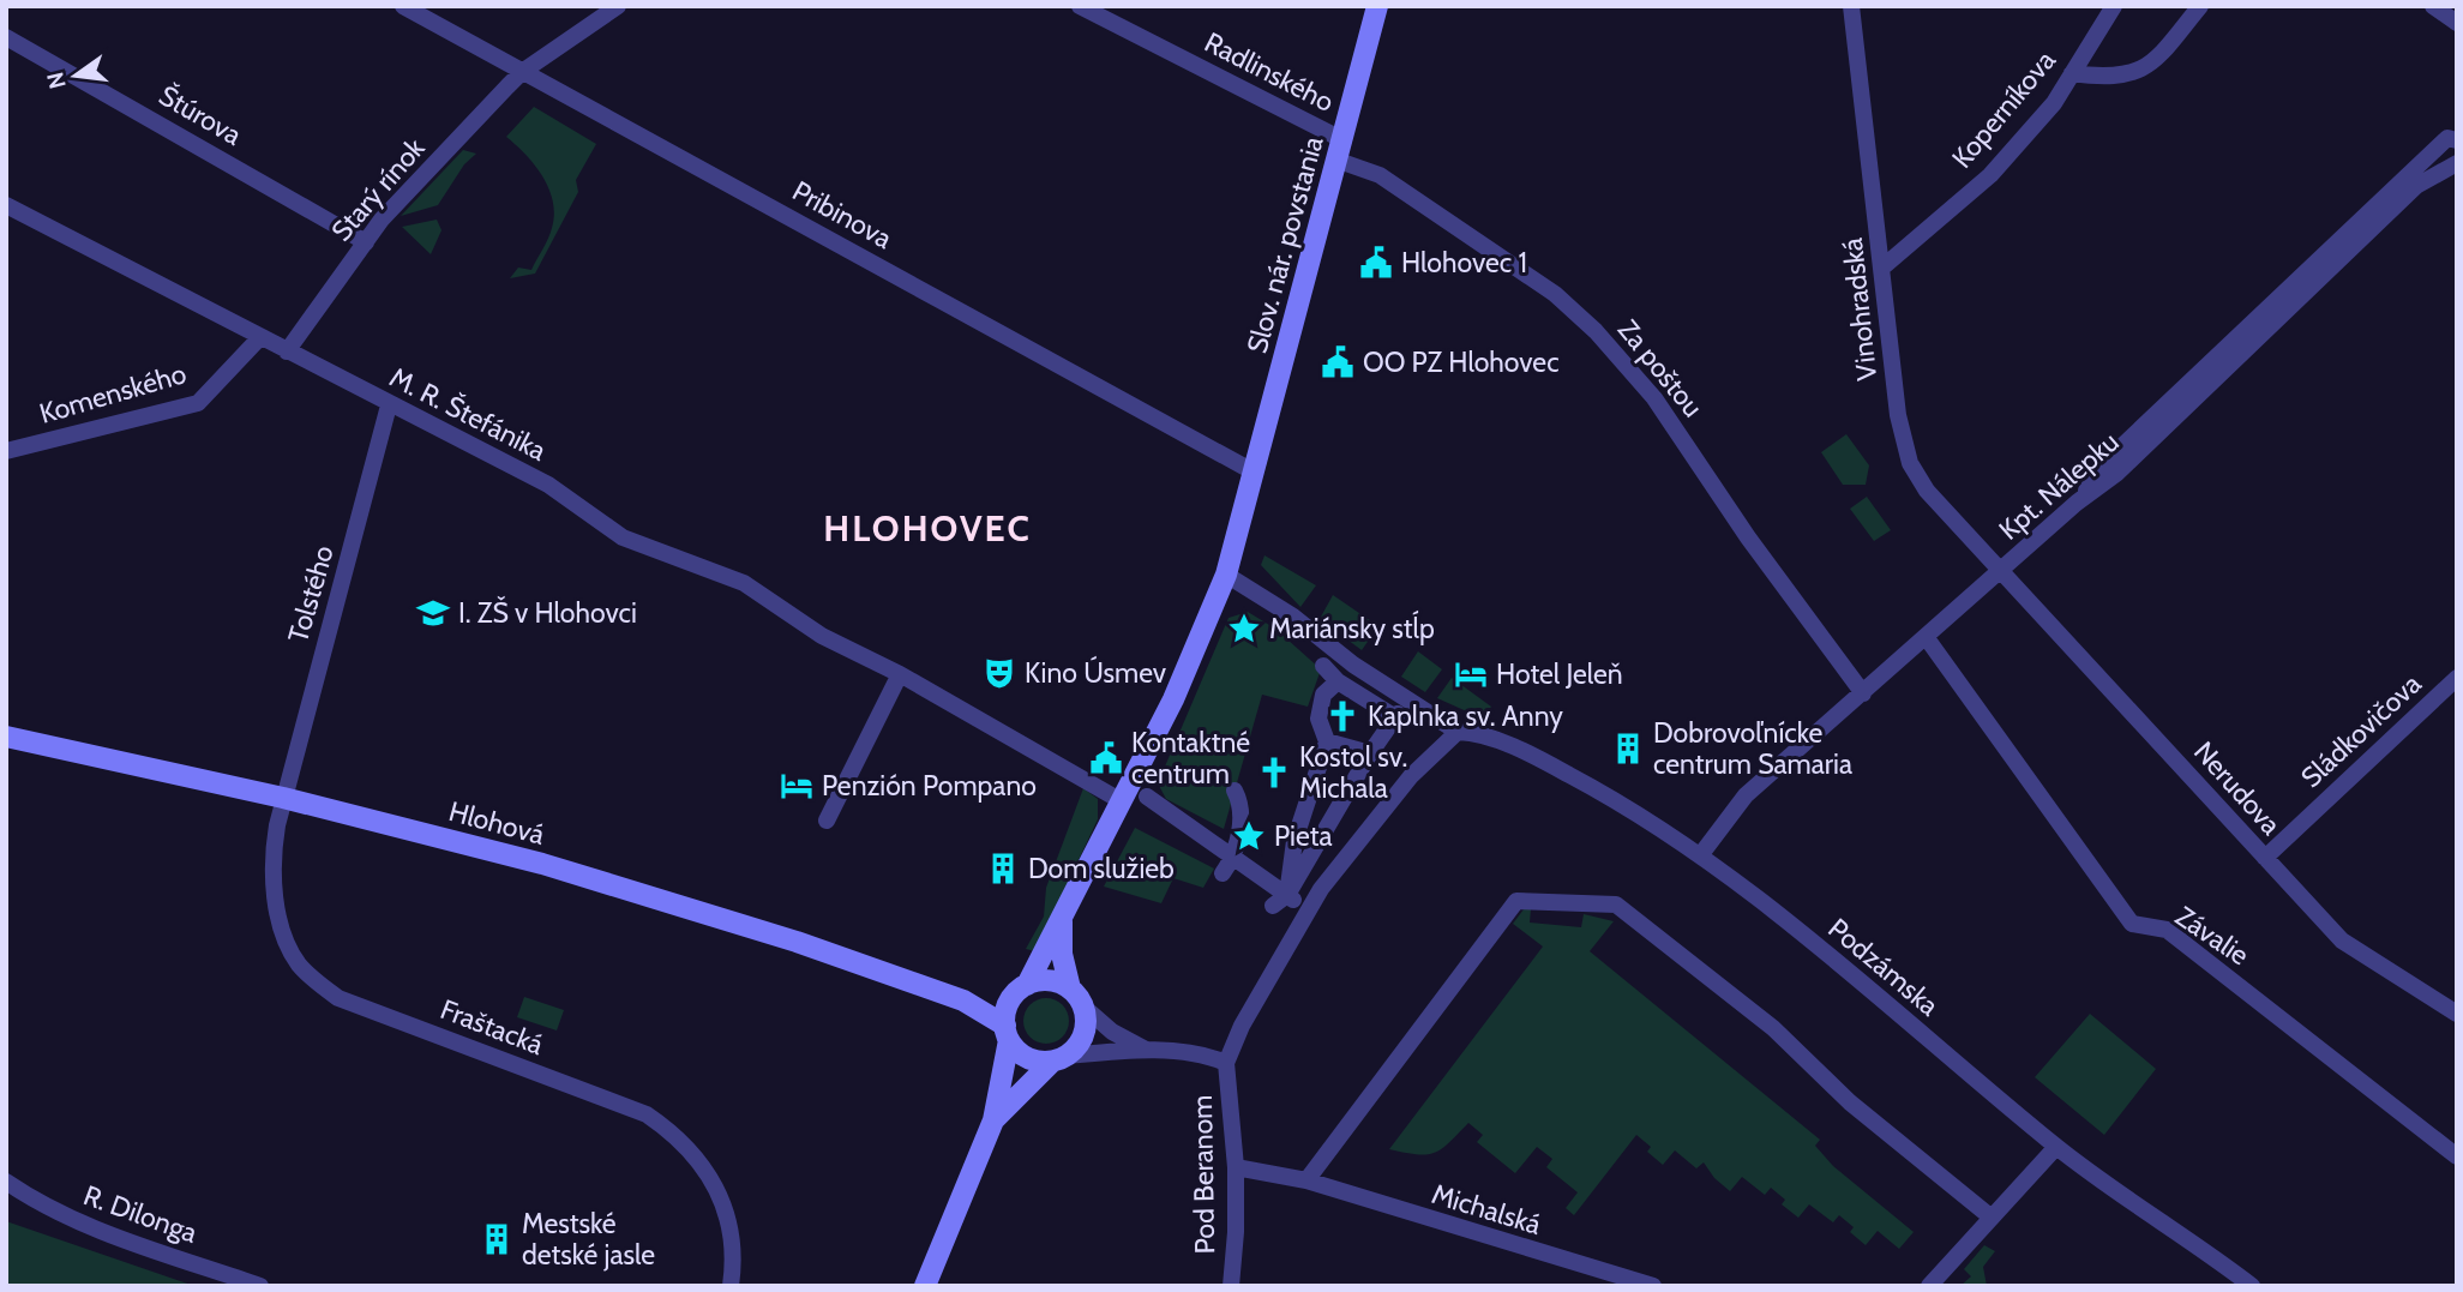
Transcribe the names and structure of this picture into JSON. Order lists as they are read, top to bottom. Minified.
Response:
{"streets":{"main road":["Slov. nár. povstania","Hlohová"],"street":["Radlinského","Koperníkova","Štúrova","Starý rínok","Pribinova","Vinohradská","Za poštou","Komenského","M. R. Štefánika","Kpt. Nálepku","Tolstého","Sládkovičova","Nerudova","Závalie","Podzámska","Fraštacká","Pod Beranom","Michalská","R. Dilonga"]},"crossings":[["Radlinského","Slov. nár. povstania"],["Radlinského","Za poštou"],["Koperníkova","Vinohradská"],["Štúrova","Starý rínok"],["Starý rínok","Pribinova"],["Starý rínok","M. R. Štefánika"],["Pribinova","Slov. nár. povstania"],["Slov. nár. povstania","Za poštou"],["Slov. nár. povstania","M. R. Štefánika"],["Slov. nár. povstania","Hlohová"],["Slov. nár. povstania","Podzámska"],["Vinohradská","Kpt. Nálepku"],["Vinohradská","Nerudova"],["Za poštou","Kpt. Nálepku"],["Komenského","M. R. Štefánika"],["M. R. Štefánika","Tolstého"],["Kpt. Nálepku","Nerudova"],["Kpt. Nálepku","Závalie"],["Kpt. Nálepku","Podzámska"],["Tolstého","Hlohová"],["Tolstého","Fraštacká"],["Sládkovičova","Nerudova"],["Hlohová","Fraštacká"],["Pod Beranom","Michalská"]],"districts":["HLOHOVEC"],"places":{"public building":["Hlohovec 1","OO PZ Hlohovec","Kontaktné centrum"],"school or university":["I. ZŠ v Hlohovci"],"place":["Mariánsky stĺp","Pieta"],"theatre":["Kino Úsmev"],"hotel":["Hotel Jeleň","Penzión Pompano"],"church":["Kaplnka sv. Anny","Kostol sv. Michala"],"building":["Dobrovoľnícke centrum Samaria","Dom služieb","Mestské detské jasle"]},"north":"left"}
